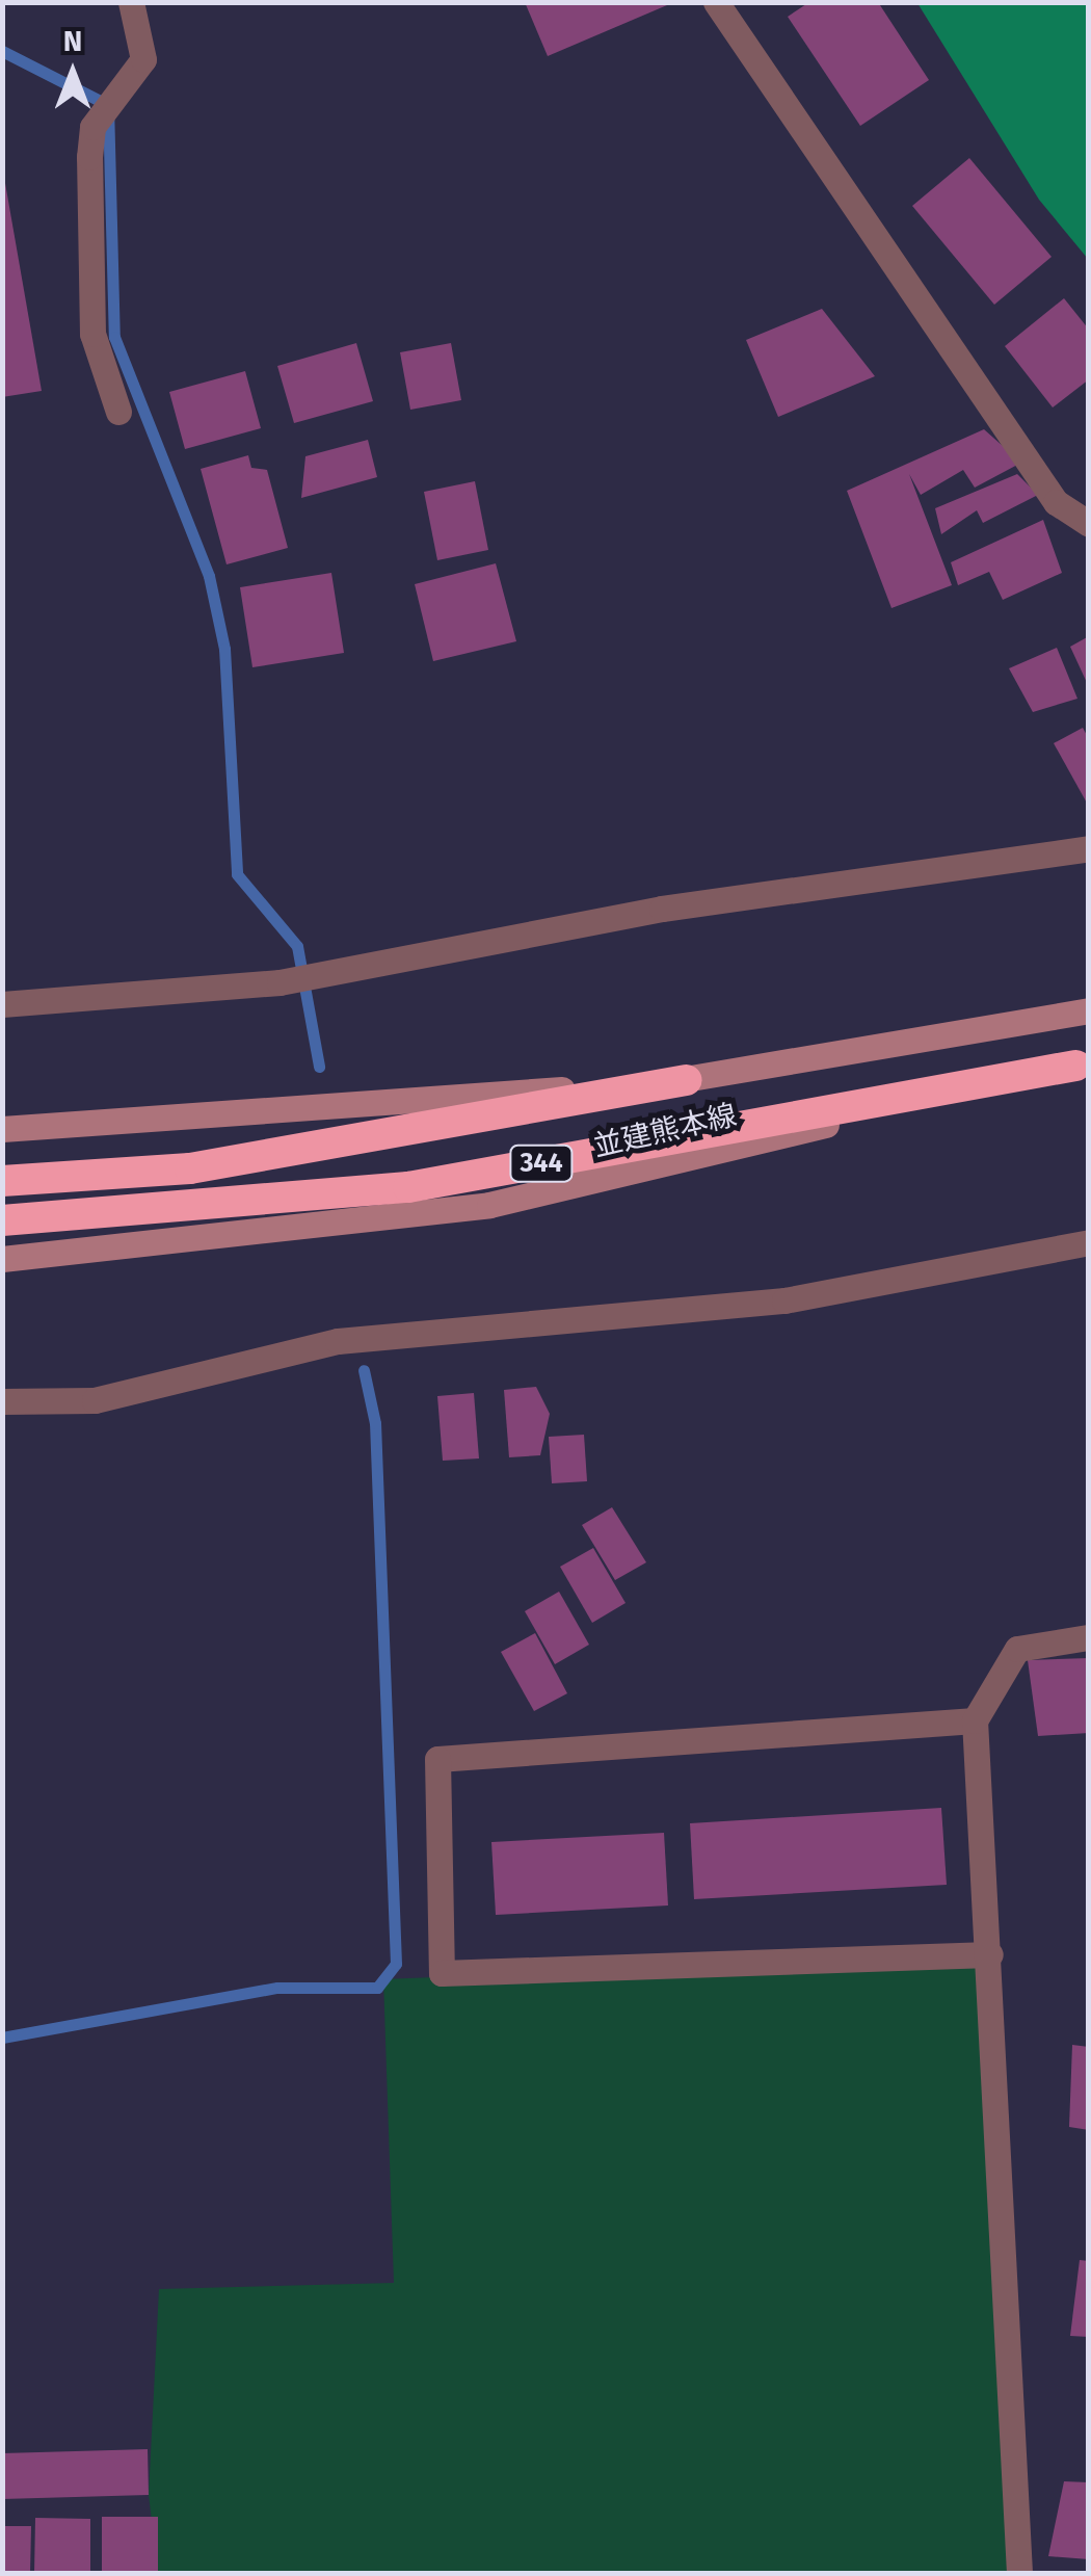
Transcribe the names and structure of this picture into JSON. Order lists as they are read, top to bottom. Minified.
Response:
{"streets":{"highway":["344"],"main road":["並建熊本線"]},"crossings":[["並建熊本線","344"]],"north":"top"}
